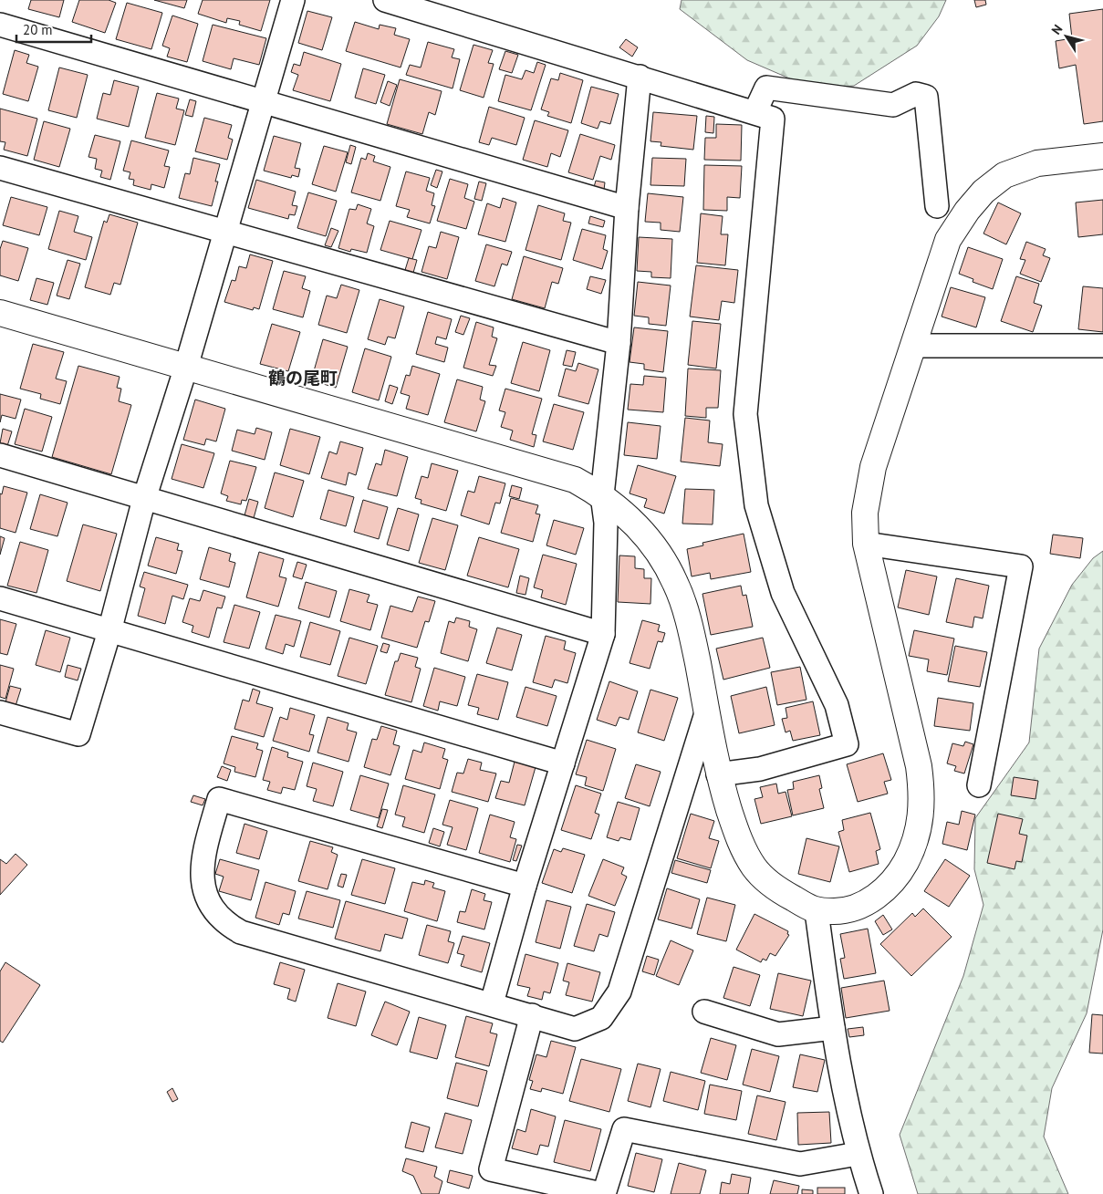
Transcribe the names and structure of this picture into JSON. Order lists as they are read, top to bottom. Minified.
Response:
{"districts":["鶴の尾町"],"scale_bar":"20 m","north":"top left"}
